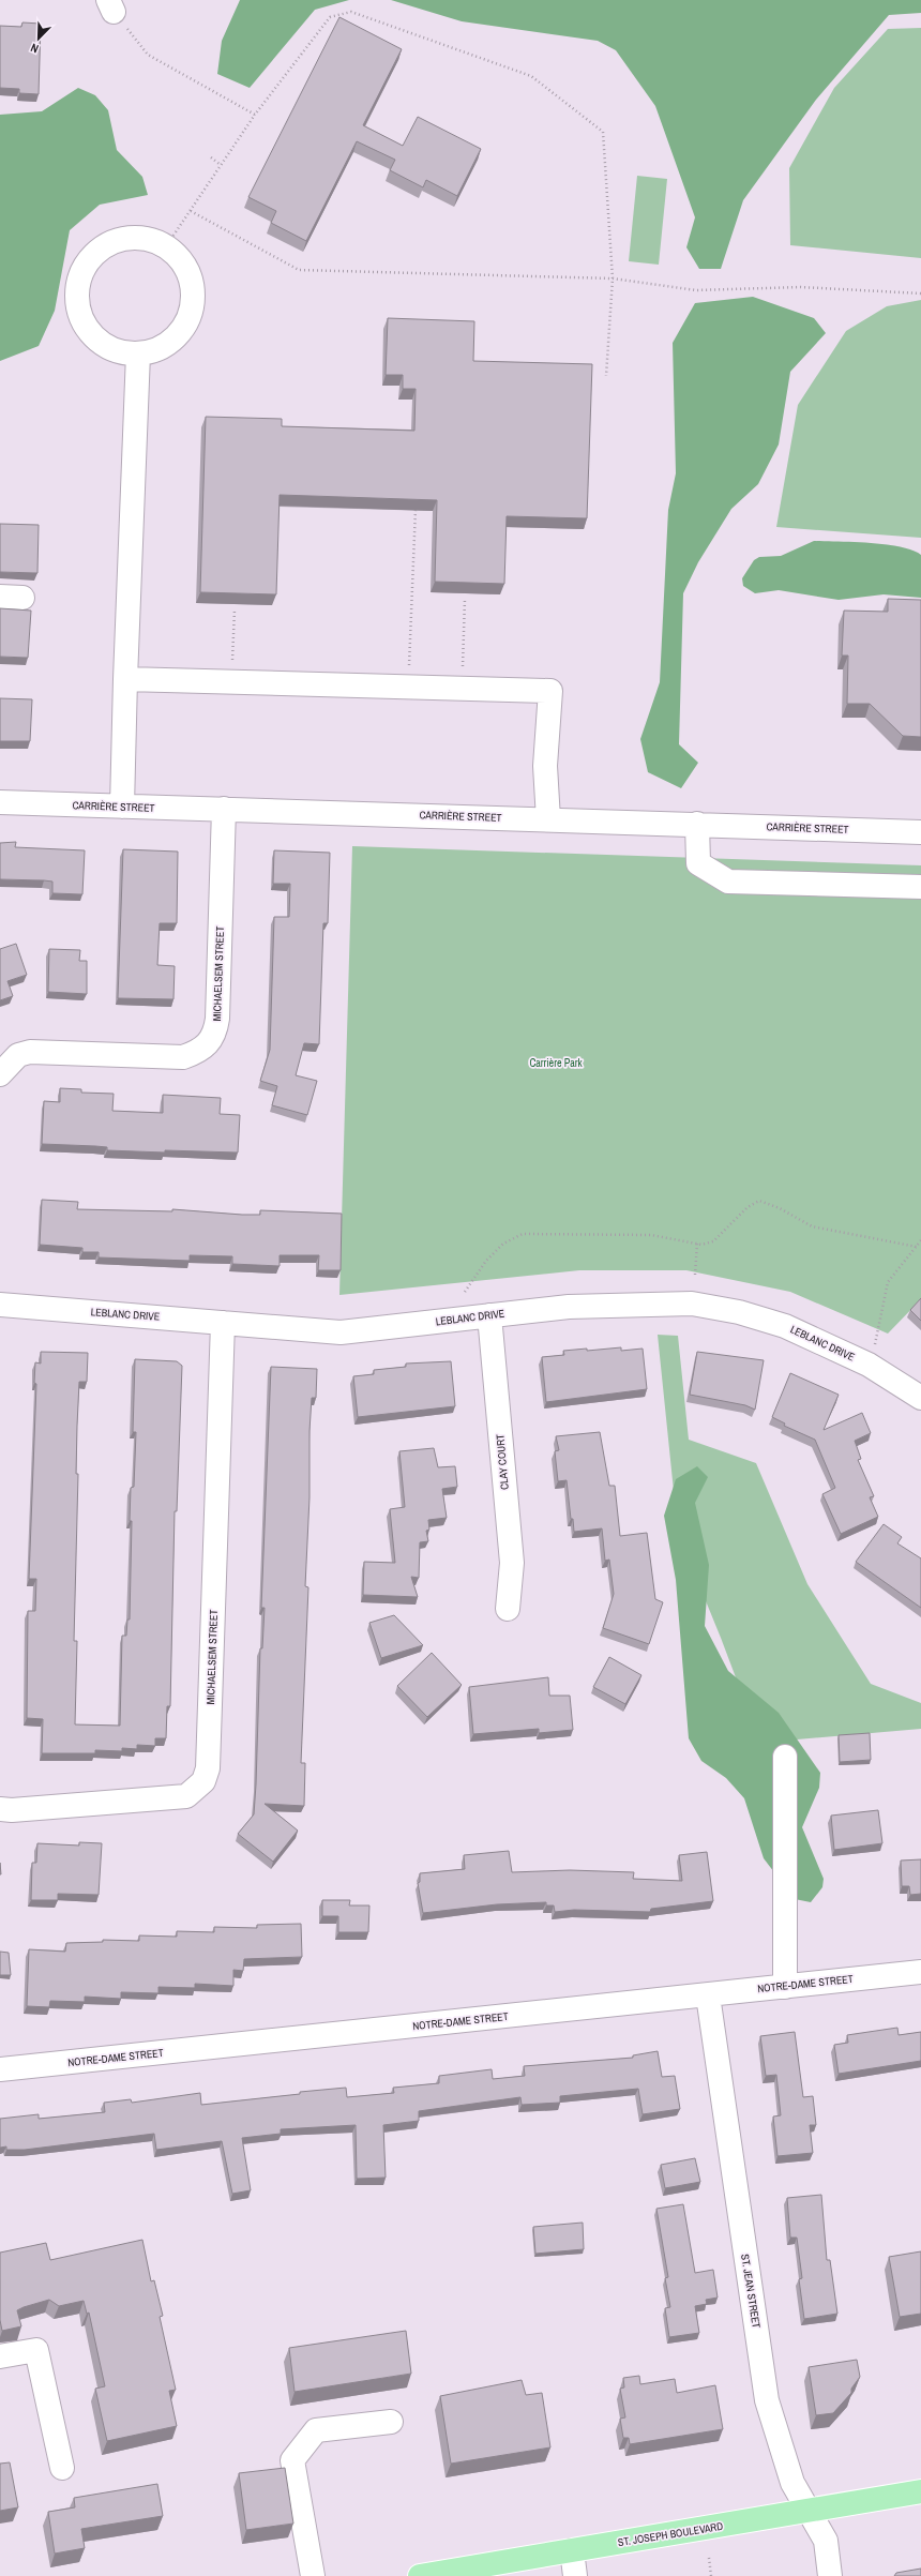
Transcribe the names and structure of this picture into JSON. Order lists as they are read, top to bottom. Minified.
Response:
{"streets":{"main road":["ST. JOSEPH BOULEVARD"],"street":["CARRIÈRE STREET","MICHAELSEM STREET","LEBLANC DRIVE","CLAY COURT","NOTRE-DAME STREET","ST. JEAN STREET"]},"crossings":[["CARRIÈRE STREET","MICHAELSEM STREET"],["MICHAELSEM STREET","LEBLANC DRIVE"],["LEBLANC DRIVE","CLAY COURT"],["NOTRE-DAME STREET","ST. JEAN STREET"],["ST. JEAN STREET","ST. JOSEPH BOULEVARD"]],"parks":["Carrière Park"],"north":"bottom left"}
